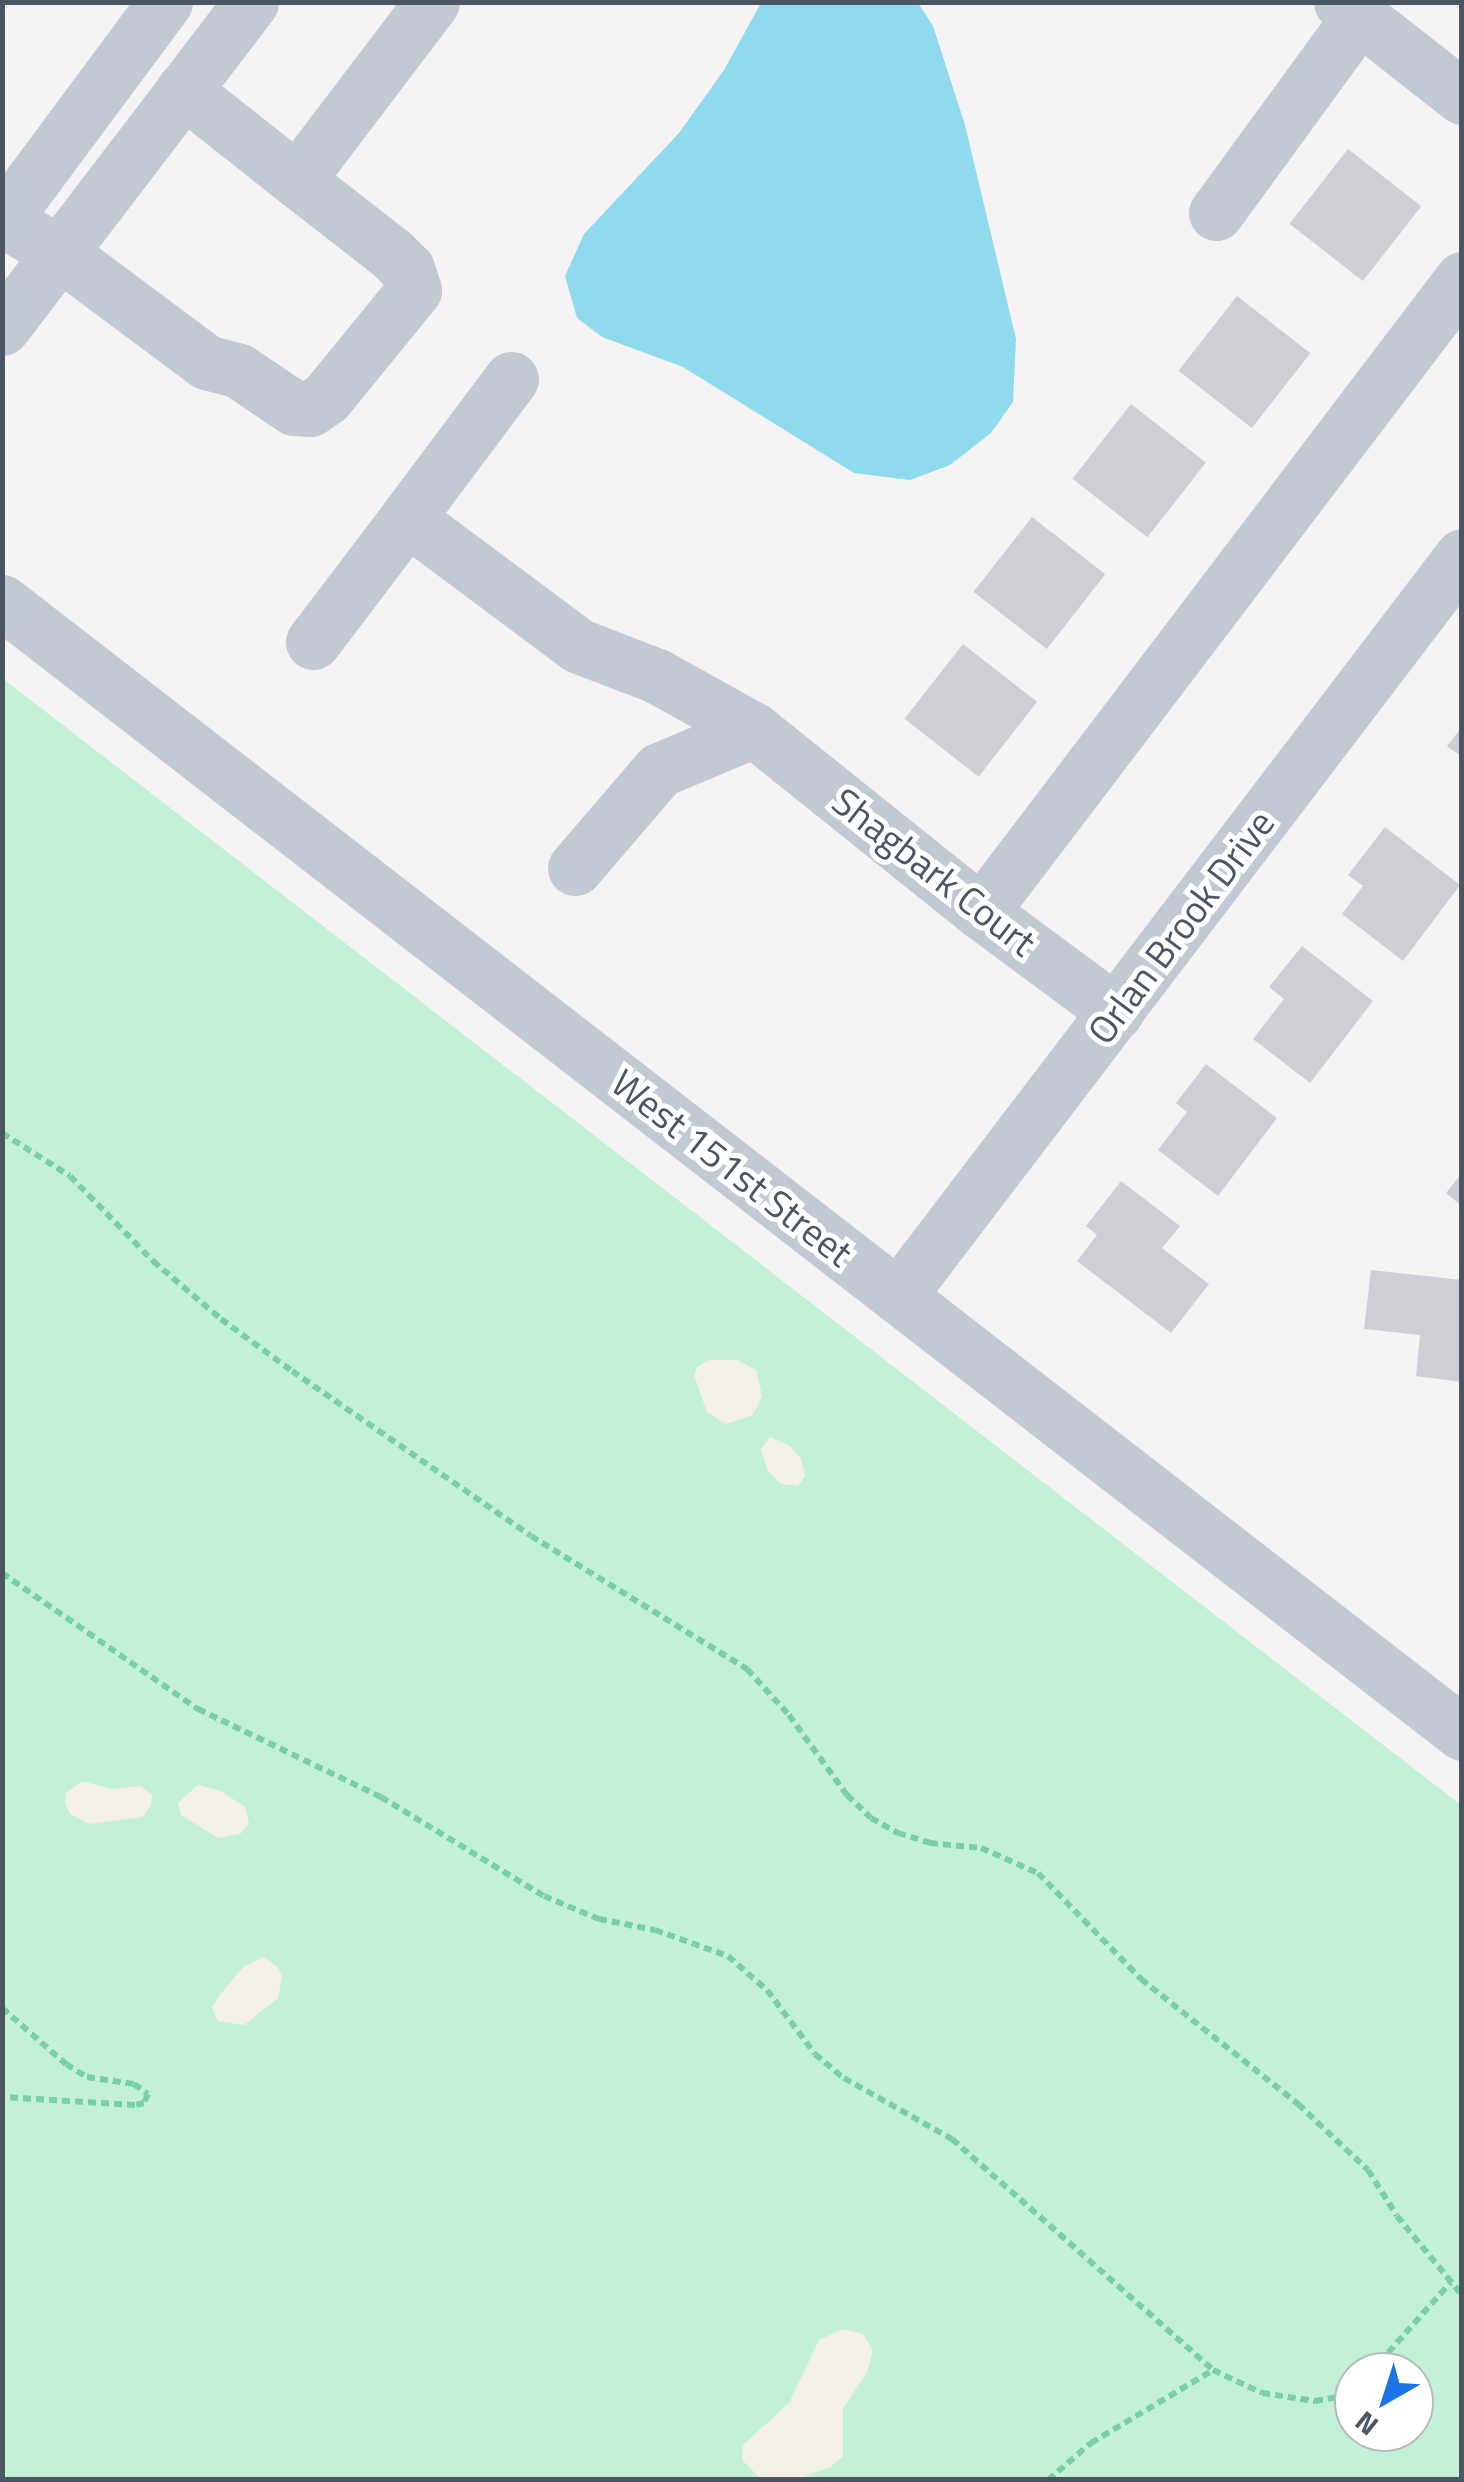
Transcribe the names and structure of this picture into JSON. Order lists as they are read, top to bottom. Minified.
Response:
{"streets":{"street":["Shagbark Court","Orlan Brook Drive","West 151st Street"]},"crossings":[["Shagbark Court","Orlan Brook Drive"],["Orlan Brook Drive","West 151st Street"]],"north":"bottom left"}
